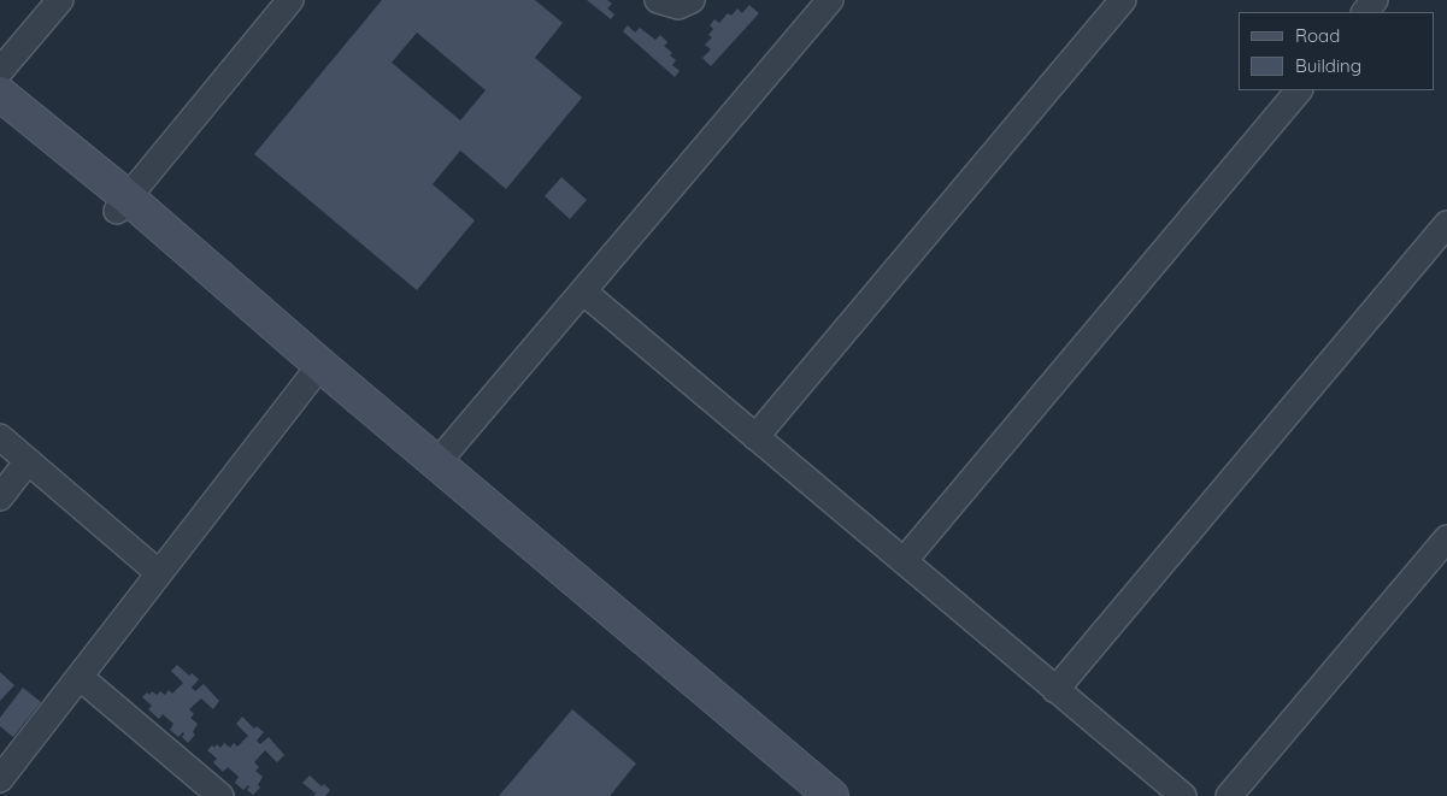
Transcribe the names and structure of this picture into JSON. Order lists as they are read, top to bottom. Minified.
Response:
{"legend":["Road","Building"]}
